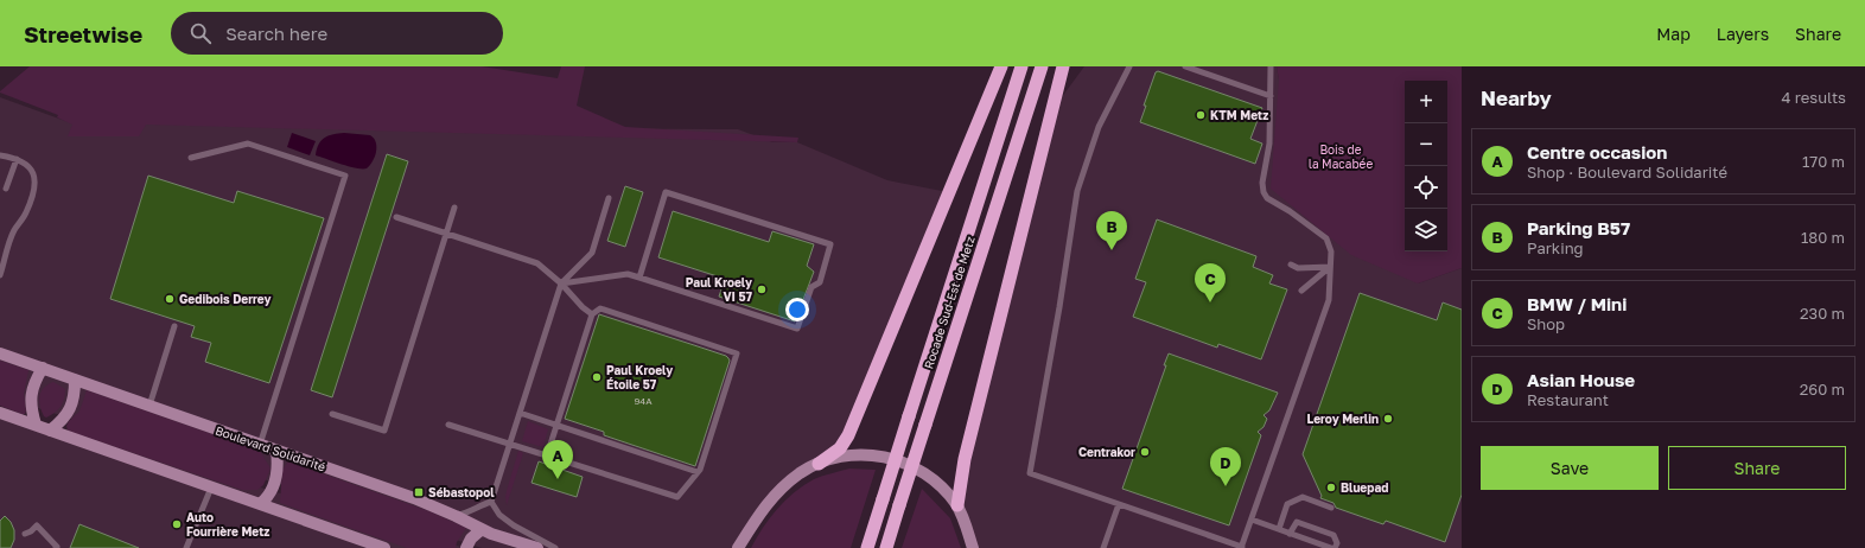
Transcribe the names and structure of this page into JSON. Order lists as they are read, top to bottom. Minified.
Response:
{"streets":{"highway":["Rocade Sud-Est de Metz"],"main road":["Boulevard Solidarité"]},"parks":["Bois de la Macabée"],"places":{"other":["KTM Metz","Paul Kroely VI 57","Gedibois Derrey","Paul Kroely Étoile 57","Leroy Merlin","Centrakor","Bluepad","Auto Fourrière Metz"],"transit":["Sébastopol"]},"house_numbers":["94A"],"page":{"header":"Streetwise","search":"Search here","nav":["Map","Layers","Share"],"heading":["Nearby","4 results"],"map_buttons":["+","−"],"list":[{"mark":"A","name":"Centre occasion","note":"Shop · Boulevard Solidarité","value":"170 m"},{"mark":"B","name":"Parking B57","note":"Parking","value":"180 m"},{"mark":"C","name":"BMW / Mini","note":"Shop","value":"230 m"},{"mark":"D","name":"Asian House","note":"Restaurant","value":"260 m"}],"pins":["B","C","A","D"],"buttons":["Save","Share"]}}
